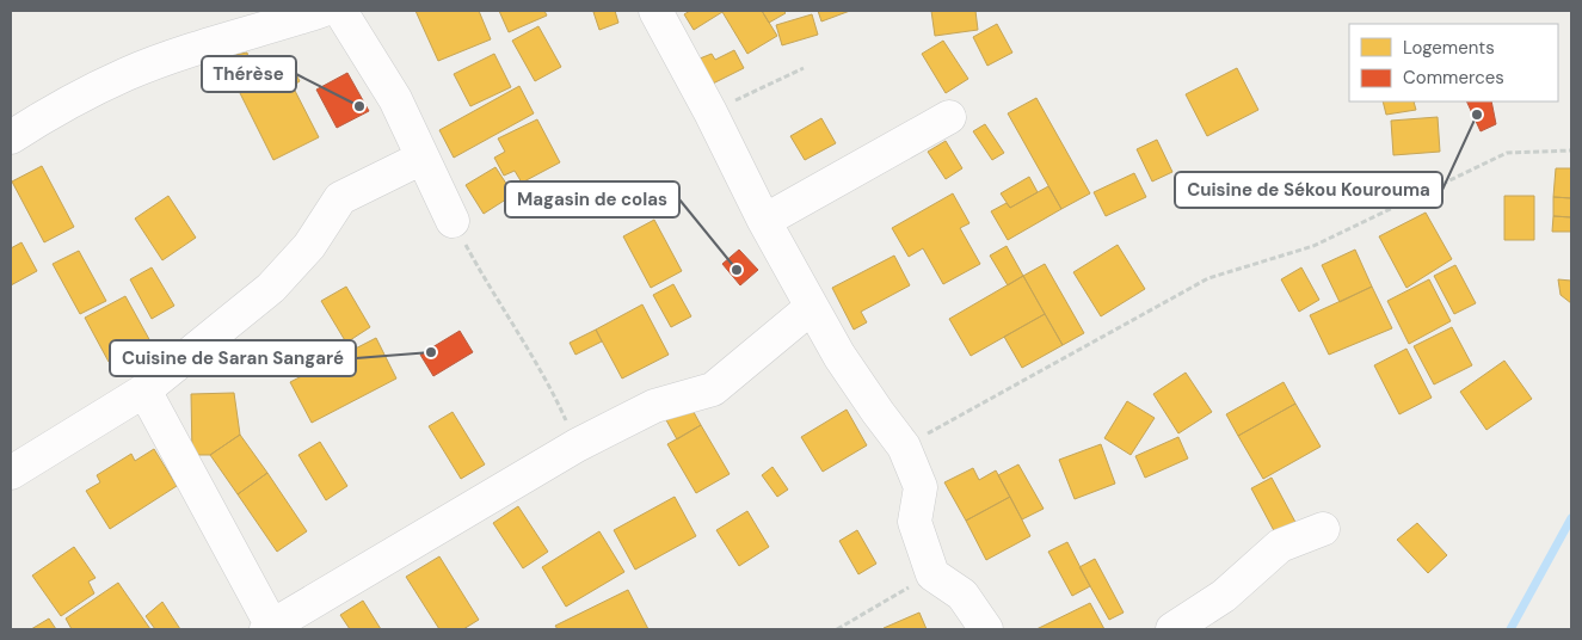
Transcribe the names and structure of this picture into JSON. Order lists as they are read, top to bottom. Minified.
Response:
{"places":["Thérèse","Cuisine de Sékou Kourouma","Magasin de colas","Cuisine de Saran Sangaré"],"legend":["Logements","Commerces"]}
